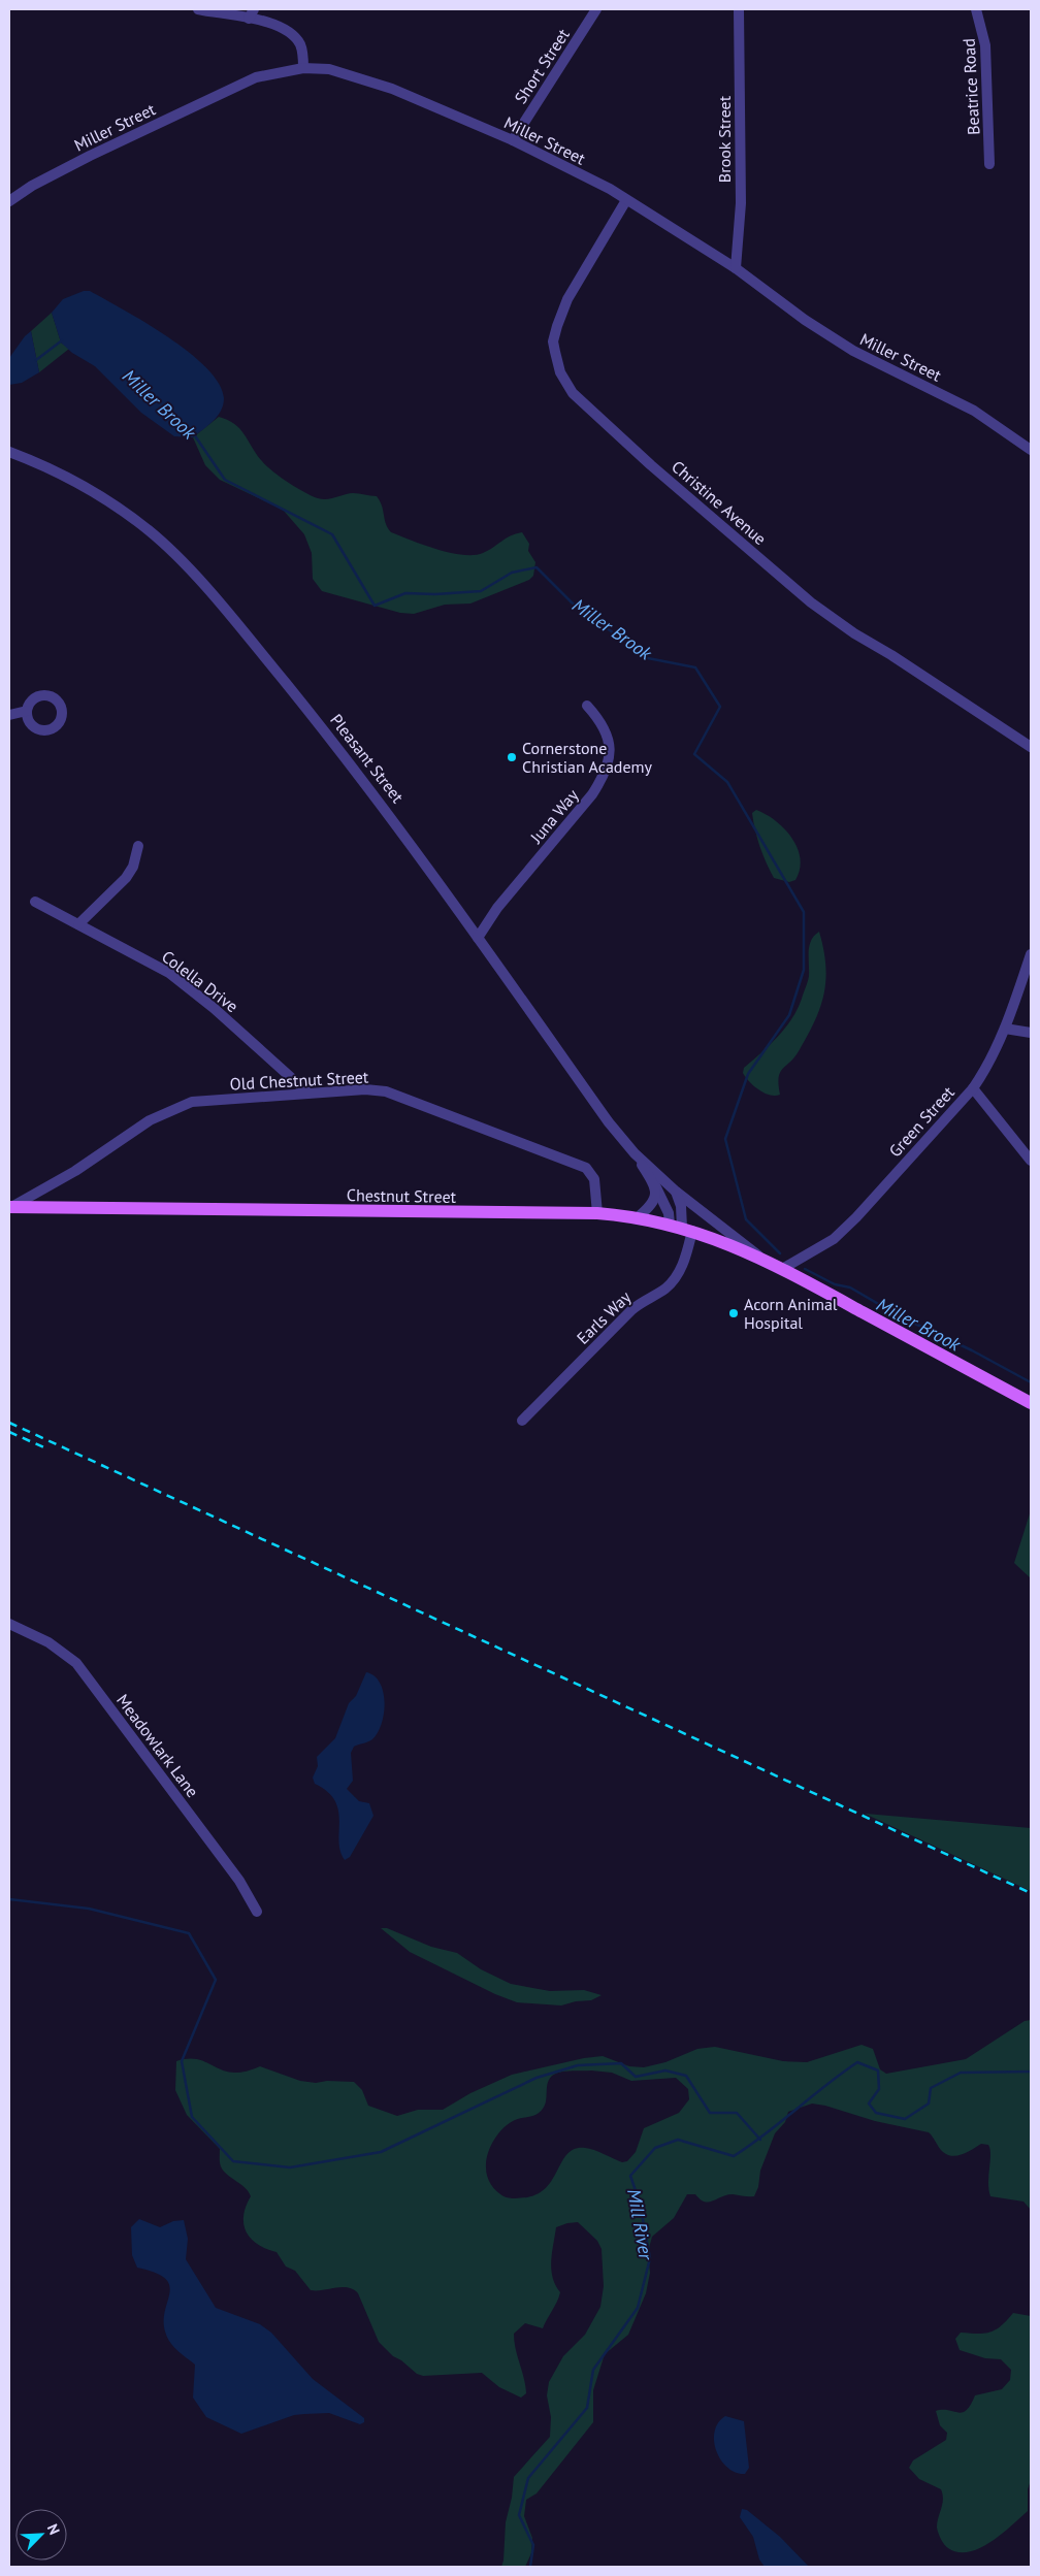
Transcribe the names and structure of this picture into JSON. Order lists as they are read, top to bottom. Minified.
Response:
{"streets":{"main road":["Chestnut Street"],"street":["Short Street","Beatrice Road","Miller Street","Brook Street","Christine Avenue","Pleasant Street","Juna Way","Colella Drive","Old Chestnut Street","Green Street","Earls Way","Meadowlark Lane"]},"crossings":[["Short Street","Miller Street"],["Miller Street","Brook Street"],["Miller Street","Christine Avenue"],["Pleasant Street","Juna Way"],["Pleasant Street","Chestnut Street"],["Pleasant Street","Earls Way"],["Colella Drive","Old Chestnut Street"],["Old Chestnut Street","Chestnut Street"],["Green Street","Chestnut Street"],["Chestnut Street","Earls Way"]],"water":["Miller Brook","Mill River"],"places":["Cornerstone Christian Academy","Acorn Animal Hospital"],"north":"top right"}
